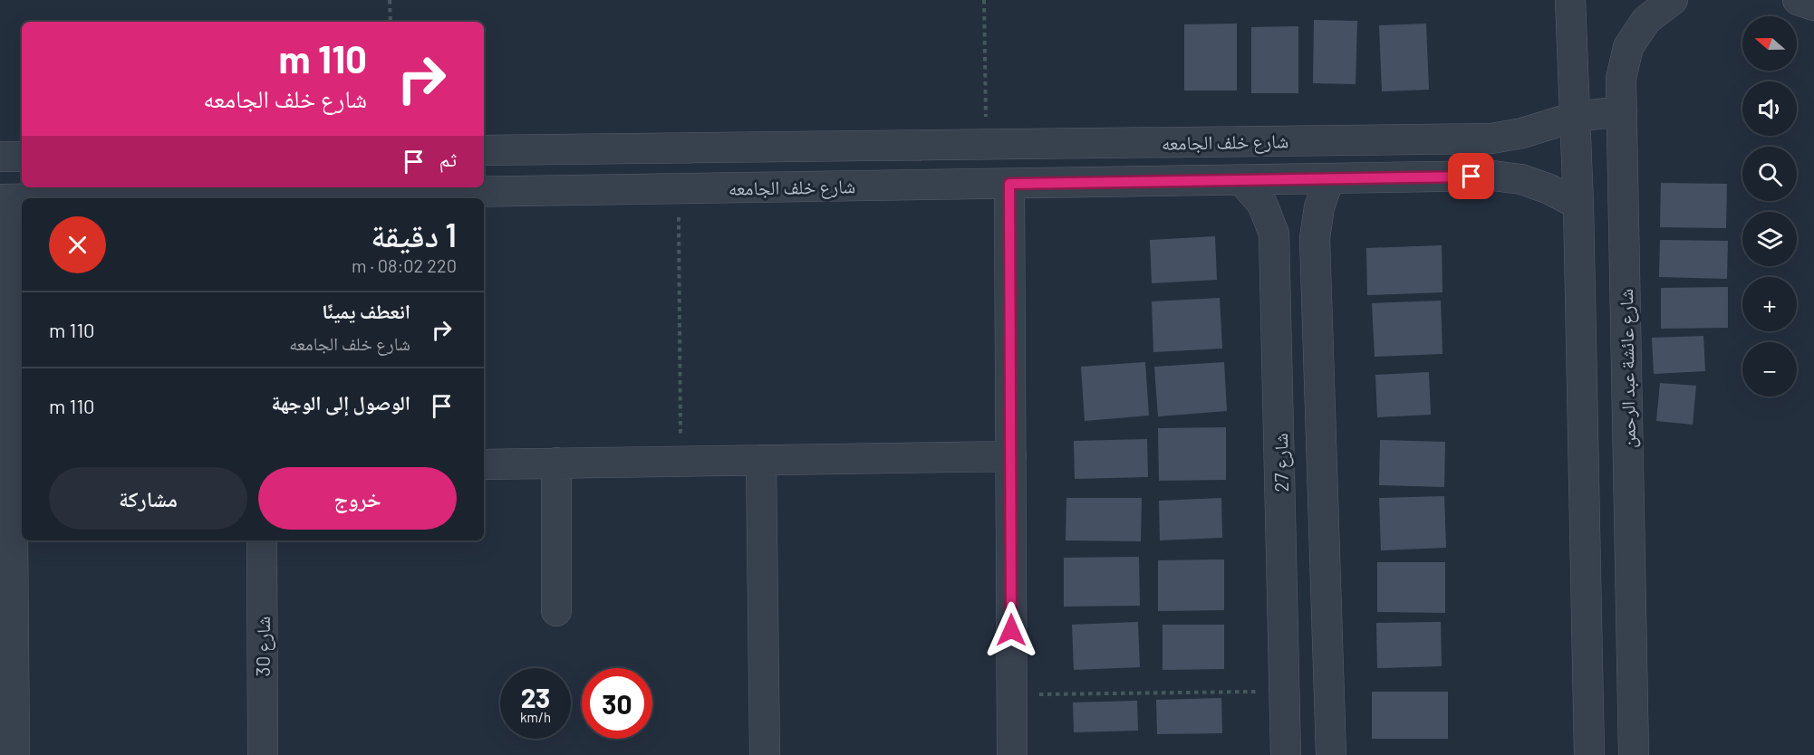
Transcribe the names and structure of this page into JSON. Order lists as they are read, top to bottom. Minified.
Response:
{"streets":{"street":["شارع خلف الجامعه","شارع عائشة عبد الرحمن","شارع 27","شارع 30"]},"crossings":[["شارع خلف الجامعه","شارع عائشة عبد الرحمن"],["شارع خلف الجامعه","شارع 27"]],"north":"left","page":{"map_buttons":["+","−"],"turn":["110 m","شارع خلف الجامعه"],"then":"ثم","heading":["1 دقيقة","220 m · 08:02"],"list":[{"name":"انعطف يمينًا","note":"شارع خلف الجامعه","value":"110 m"},{"name":"الوصول إلى الوجهة","value":"110 m"}],"buttons":["خروج","مشاركة"],"speed":"23 km/h","limit":"30"}}
